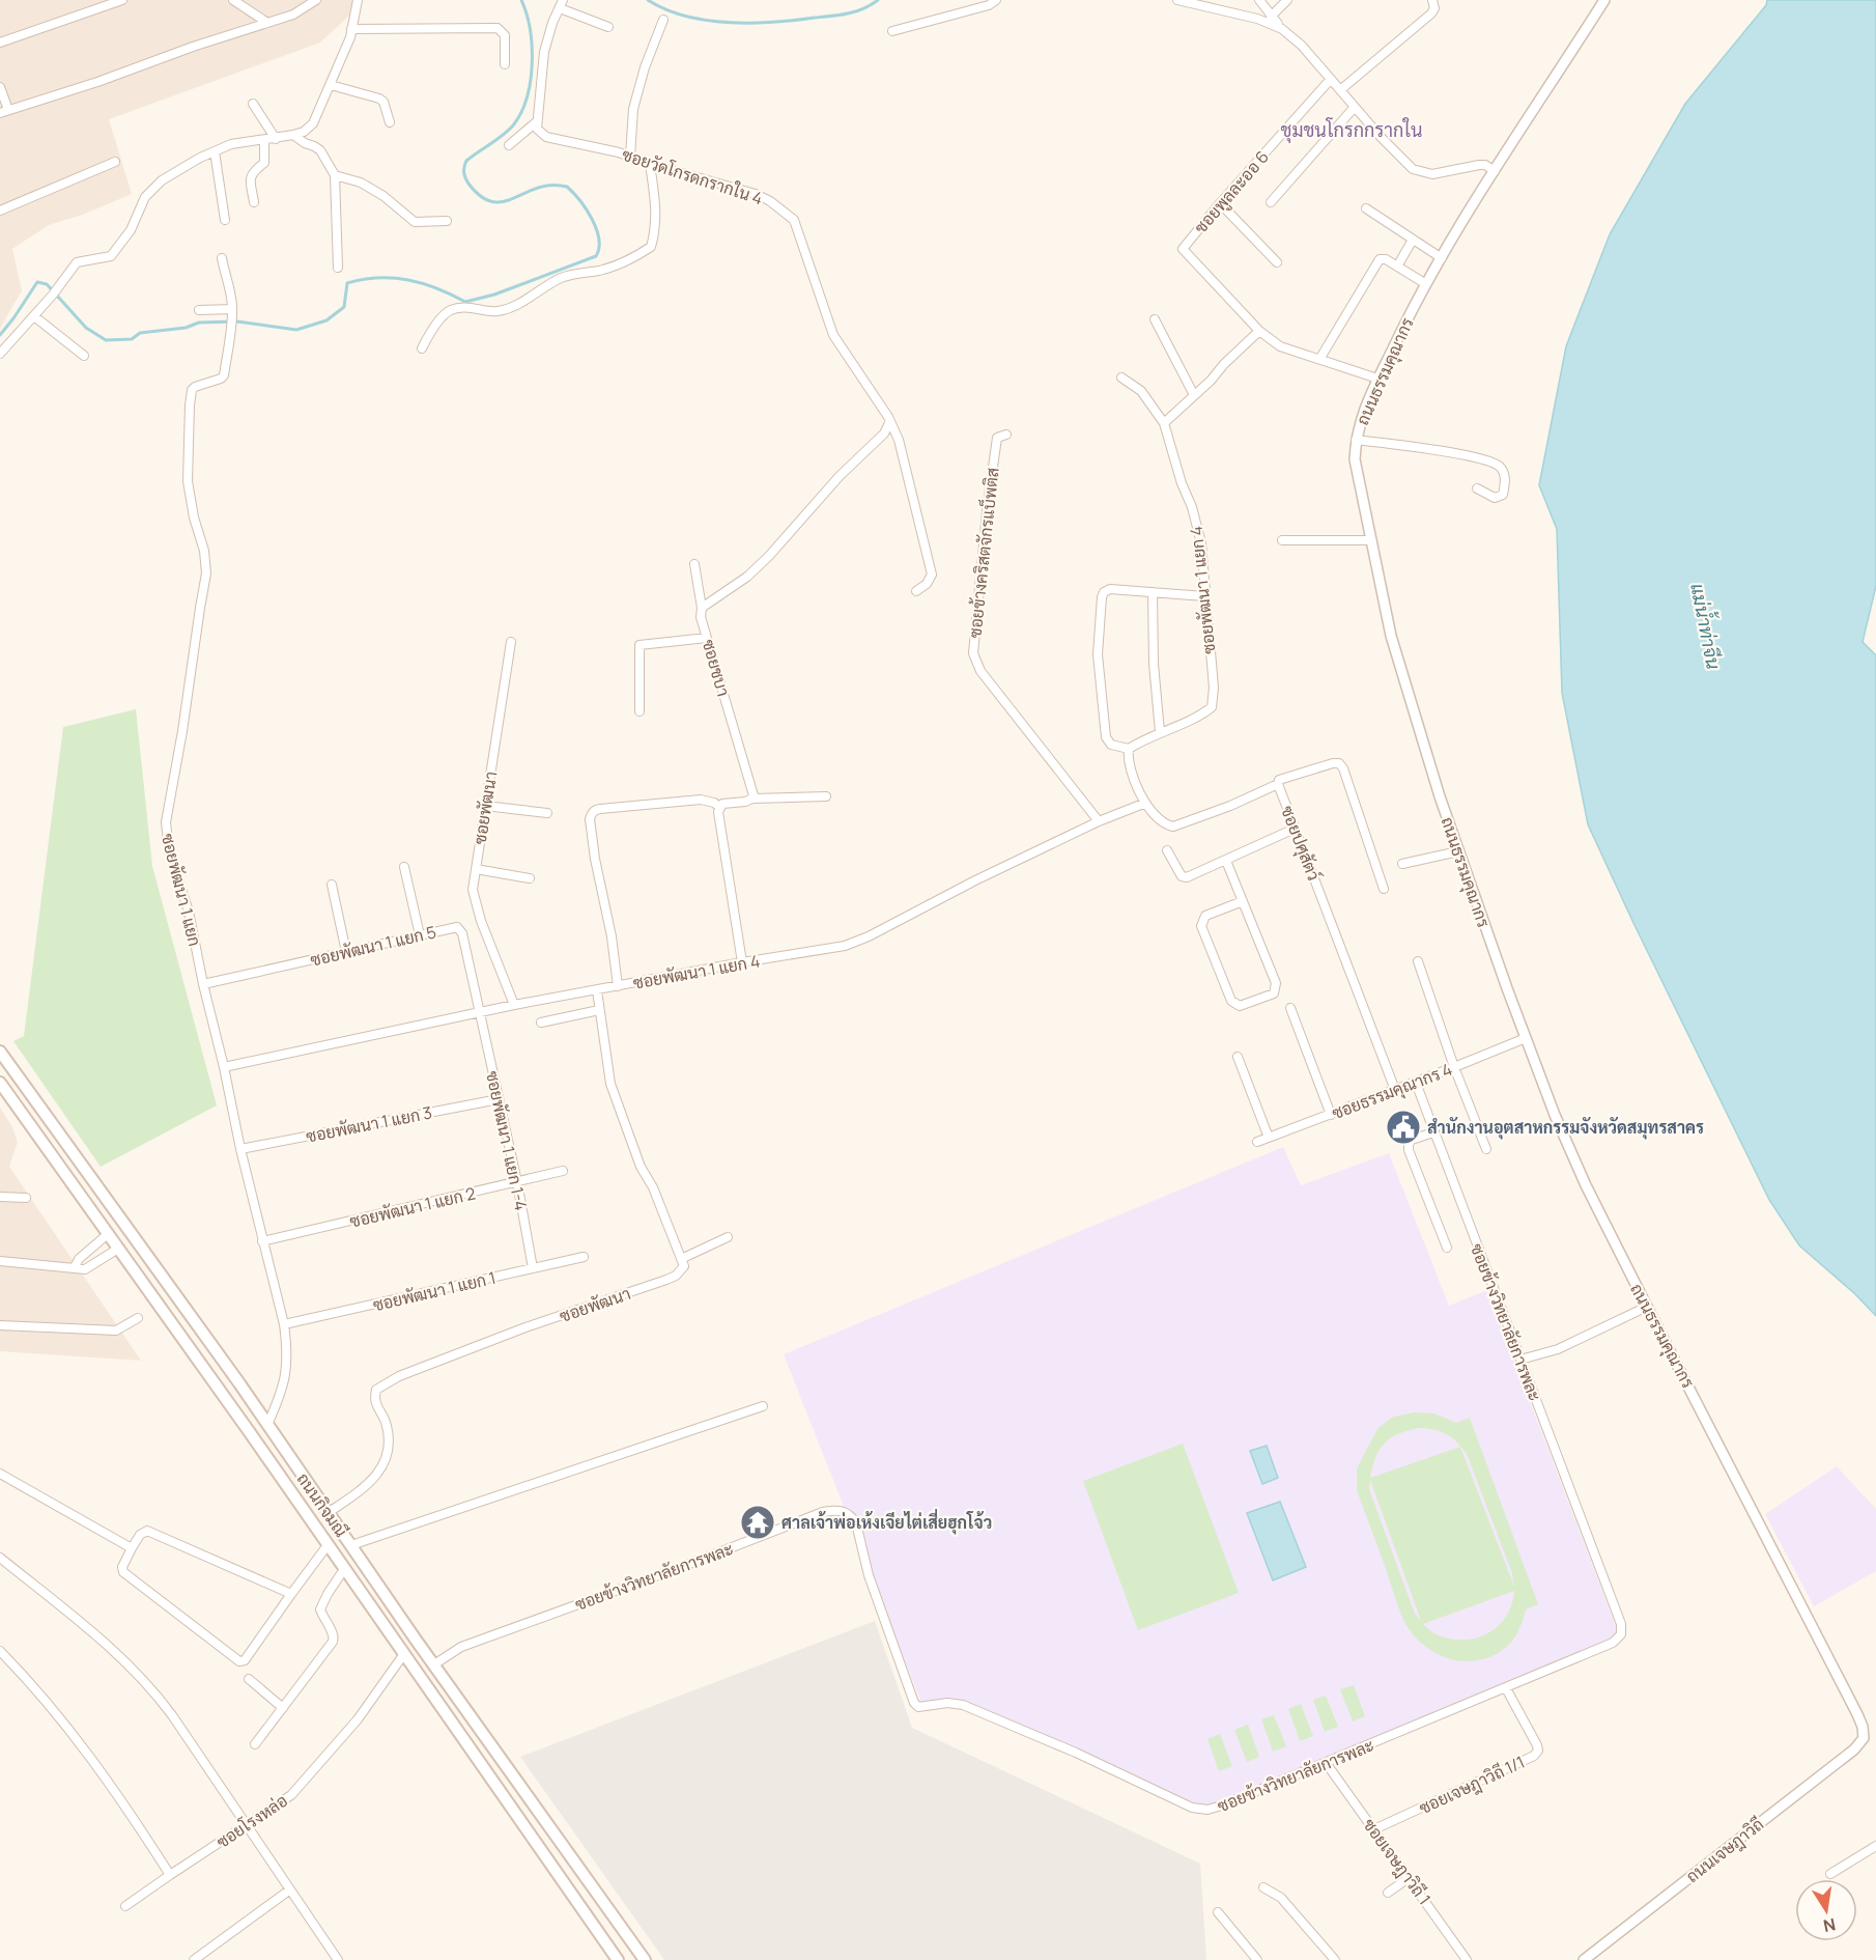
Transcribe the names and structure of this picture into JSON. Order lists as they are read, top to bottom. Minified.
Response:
{"streets":{"main road":["ถนนกิจมณี"],"street":["ซอยวัดโกรดกรากใน 4","ซอยพูลละออ 6","ถนนธรรมคุณากร","ซอยข้างคริสตจักรแบ็พติส","ซอยพัฒนา 1 แยก 4","ซอยชบา","ซอยพัฒนา","ซอยปศุสัตว์","ซอยพัฒนา 1 แยก","ซอยพัฒนา 1 แยก 5","ซอยธรรมคุณากร 4","ซอยพัฒนา 1 แยก 3","ซอยพัฒนา 1 แยก 1-4","ซอยพัฒนา 1 แยก 2","ซอยพัฒนา 1 แยก 1","ซอยข้างวิทยาลัยการพละ","ซอยเจษฎาวิถี 1/1","ซอยโรงหล่อ","ถนนเจษฎาวิถี","ซอยเจษฎาวิถี 1"]},"crossings":[["ถนนธรรมคุณากร","ซอยธรรมคุณากร 4"],["ถนนธรรมคุณากร","ถนนเจษฎาวิถี"],["ซอยข้างคริสตจักรแบ็พติส","ซอยพัฒนา 1 แยก 4"],["ซอยพัฒนา 1 แยก 4","ซอยพัฒนา"],["ซอยพัฒนา 1 แยก 4","ซอยพัฒนา 1 แยก"],["ซอยพัฒนา 1 แยก 4","ซอยพัฒนา 1 แยก 5"],["ซอยพัฒนา 1 แยก 4","ซอยพัฒนา 1 แยก 1-4"],["ซอยพัฒนา","ถนนกิจมณี"],["ซอยปศุสัตว์","ซอยธรรมคุณากร 4"],["ซอยพัฒนา 1 แยก","ซอยพัฒนา 1 แยก 5"],["ซอยพัฒนา 1 แยก","ซอยพัฒนา 1 แยก 3"],["ซอยพัฒนา 1 แยก","ซอยพัฒนา 1 แยก 2"],["ซอยพัฒนา 1 แยก","ซอยพัฒนา 1 แยก 1"],["ซอยพัฒนา 1 แยก","ถนนกิจมณี"],["ซอยพัฒนา 1 แยก 5","ซอยพัฒนา 1 แยก 1-4"],["ซอยธรรมคุณากร 4","ซอยข้างวิทยาลัยการพละ"],["ซอยพัฒนา 1 แยก 3","ซอยพัฒนา 1 แยก 1-4"],["ซอยพัฒนา 1 แยก 1-4","ซอยพัฒนา 1 แยก 2"],["ซอยพัฒนา 1 แยก 1-4","ซอยพัฒนา 1 แยก 1"],["ซอยข้างวิทยาลัยการพละ","ถนนกิจมณี"],["ซอยข้างวิทยาลัยการพละ","ซอยเจษฎาวิถี 1/1"],["ซอยข้างวิทยาลัยการพละ","ซอยเจษฎาวิถี 1"],["ถนนกิจมณี","ซอยโรงหล่อ"],["ซอยเจษฎาวิถี 1/1","ซอยเจษฎาวิถี 1"]],"districts":["ชุมชนโกรกกรากใน"],"water":["แม่น้ำท่าจีน"],"places":{"public building":["สำนักงานอุตสาหกรรมจังหวัดสมุทรสาคร"],"temple":["ศาลเจ้าพ่อเห้งเจียไต่เสี่ยฮุกโจ้ว"]},"north":"bottom"}
